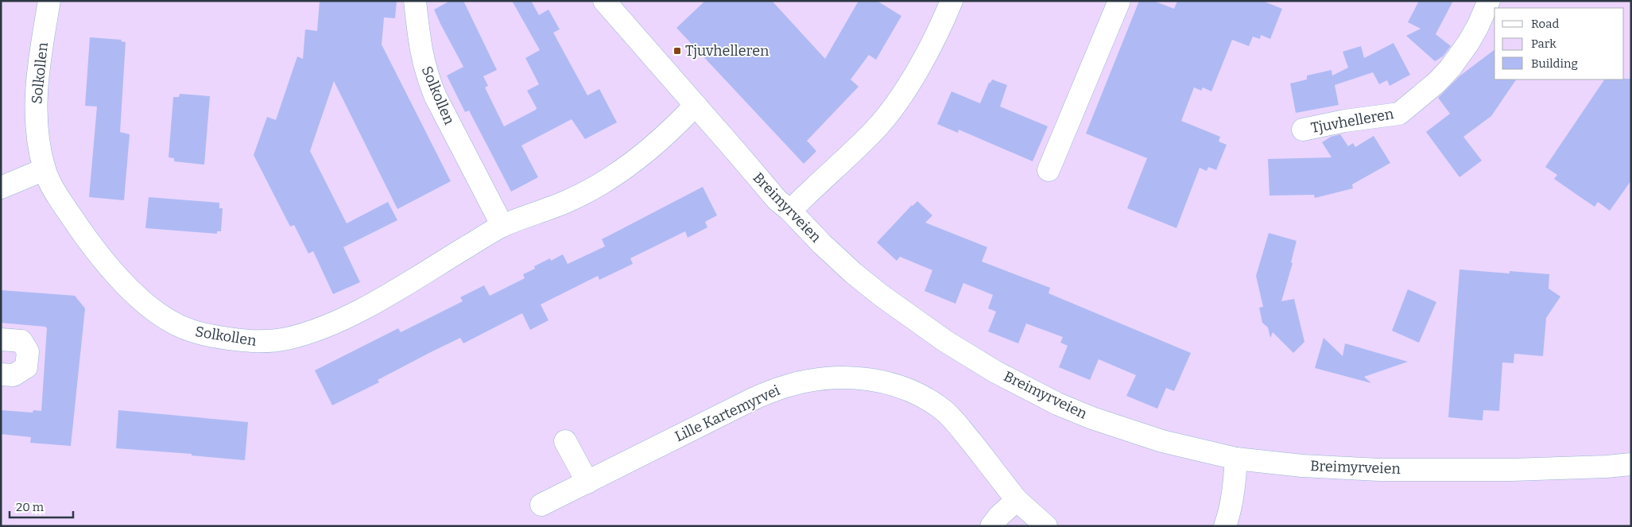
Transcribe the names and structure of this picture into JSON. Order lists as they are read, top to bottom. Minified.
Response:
{"streets":{"street":["Solkollen","Tjuvhelleren","Breimyrveien","Lille Kartemyrvei"]},"crossings":[["Solkollen","Breimyrveien"]],"places":{"transit":["Tjuvhelleren"]},"legend":["Road","Park","Building"],"scale_bar":"20 m"}
